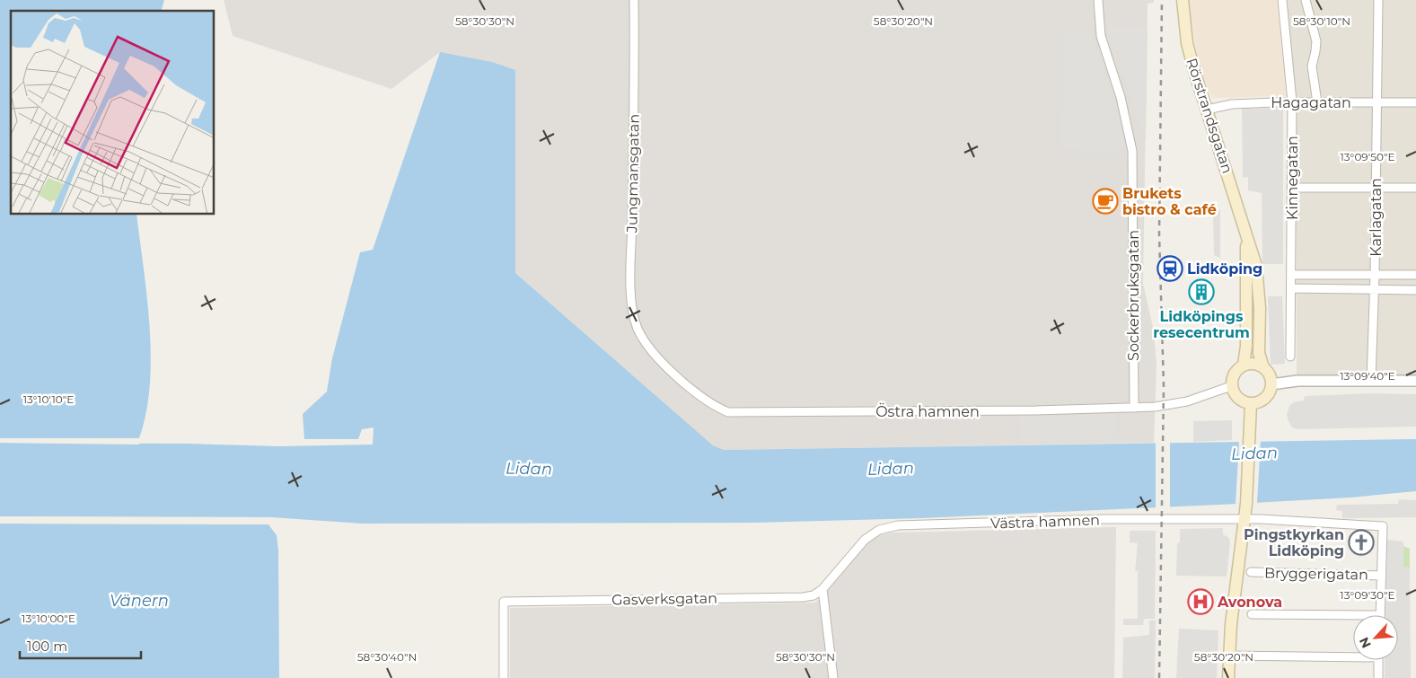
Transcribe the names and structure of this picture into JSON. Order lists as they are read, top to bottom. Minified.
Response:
{"streets":{"main road":["Rörstrandsgatan"],"street":["Hagagatan","Jungmansgatan","Kinnegatan","Karlagatan","Sockerbruksgatan","Östra hamnen","Västra hamnen","Bryggerigatan","Gasverksgatan"]},"crossings":[["Hagagatan","Rörstrandsgatan"],["Hagagatan","Kinnegatan"],["Hagagatan","Karlagatan"],["Rörstrandsgatan","Östra hamnen"],["Jungmansgatan","Östra hamnen"],["Sockerbruksgatan","Östra hamnen"],["Västra hamnen","Bryggerigatan"],["Västra hamnen","Gasverksgatan"]],"water":["Lidan","Vänern"],"places":{"cafe":["Brukets bistro & café"],"station":["Lidköping"],"building":["Lidköpings resecentrum"],"church":["Pingstkyrkan Lidköping"],"hospital":["Avonova"]},"scale_bar":"100 m","north":"bottom left","coordinates":["58°30'30\"N","58°30'20\"N","58°30'10\"N","13°09'50\"E","13°09'40\"E","13°10'10\"E","13°09'30\"E","13°10'00\"E","58°30'40\"N"]}
